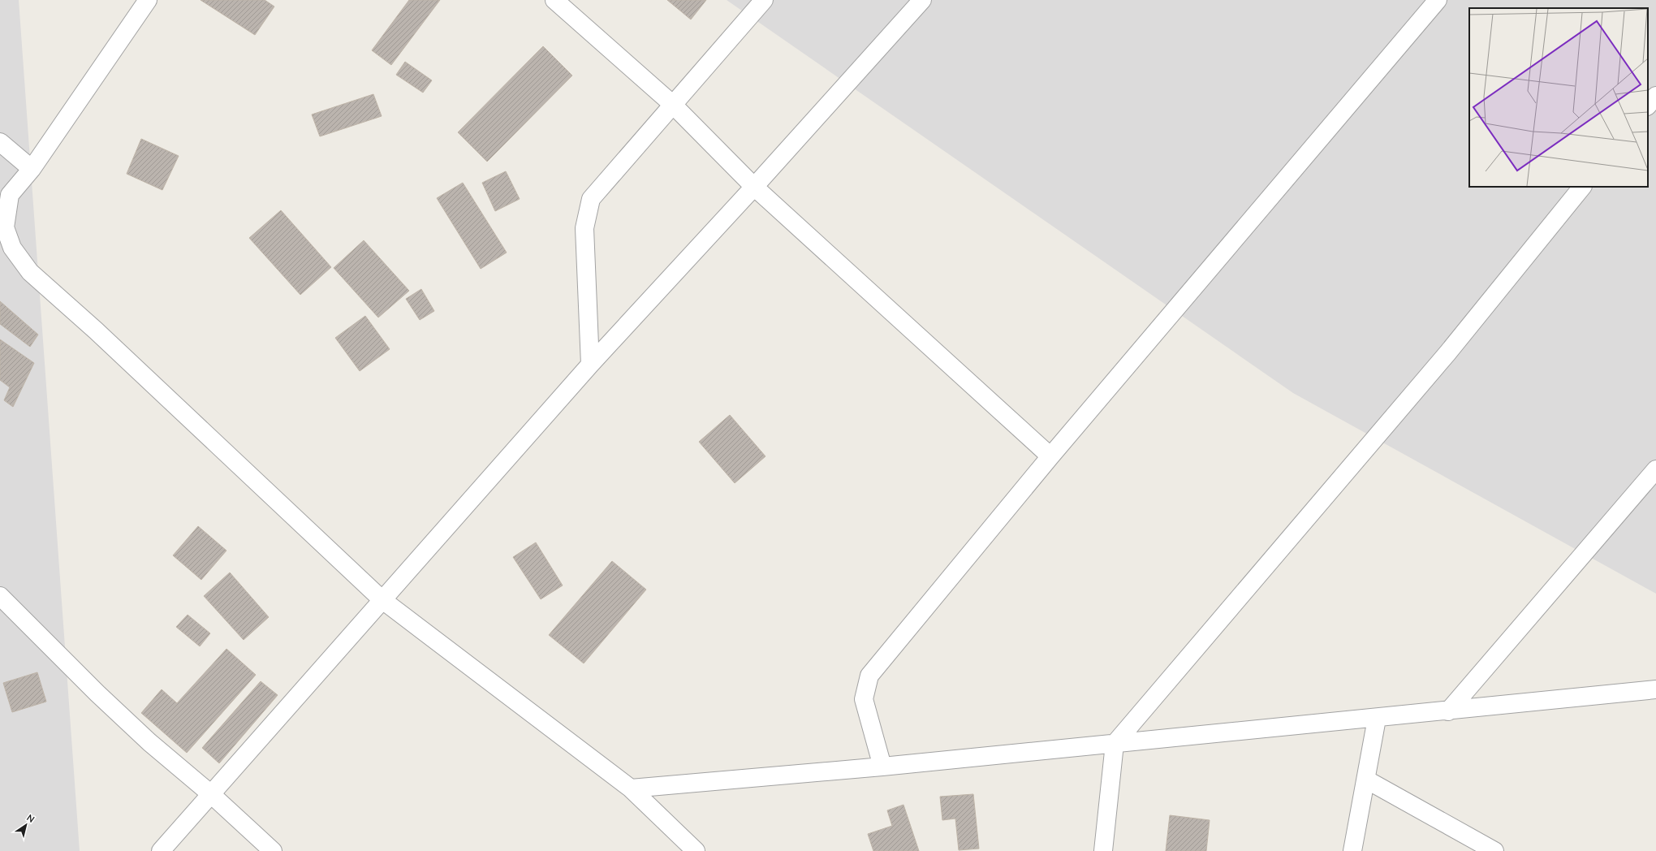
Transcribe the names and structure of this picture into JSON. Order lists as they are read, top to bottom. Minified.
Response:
{"north":"top right"}
